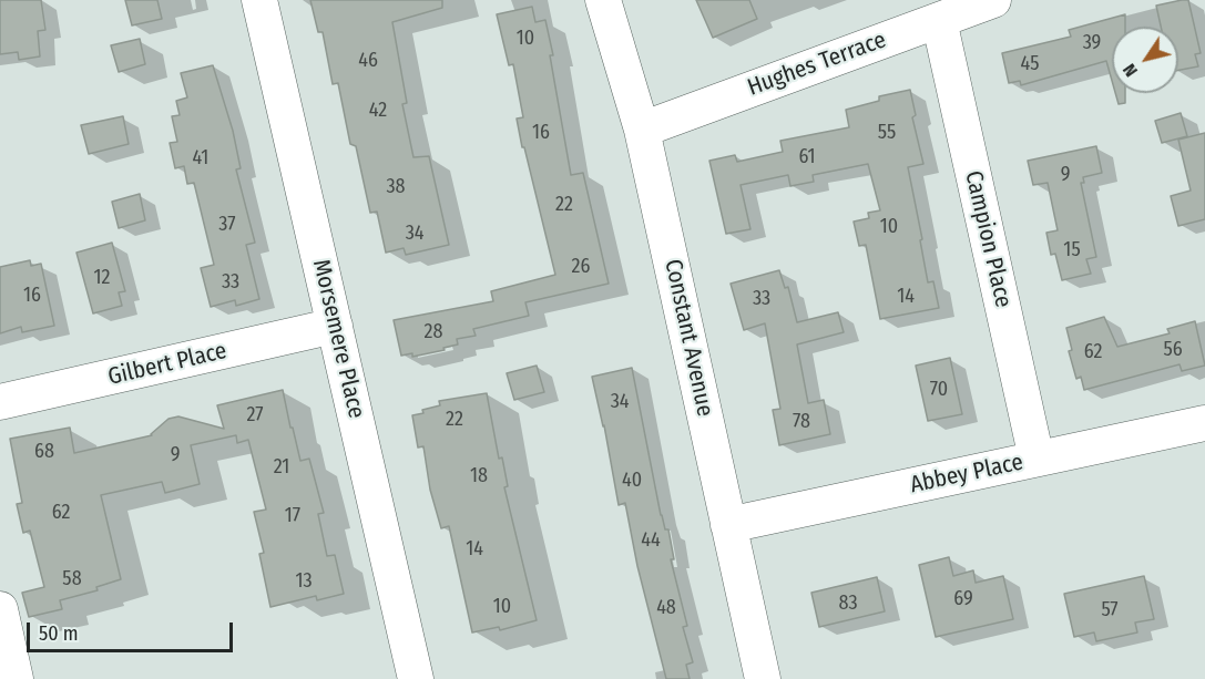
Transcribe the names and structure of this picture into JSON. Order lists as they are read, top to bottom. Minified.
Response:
{"streets":{"street":["Hughes Terrace","Campion Place","Constant Avenue","Morsemere Place","Gilbert Place","Abbey Place"]},"crossings":[["Hughes Terrace","Campion Place"],["Hughes Terrace","Constant Avenue"],["Campion Place","Abbey Place"],["Constant Avenue","Abbey Place"],["Morsemere Place","Gilbert Place"]],"house_numbers":["10","39","46","45","42","16","55","61","41","9","38","22","37","10","34","15","26","12","33","16","14","33","28","56","62","70","34","27","22","78","68","9","21","18","40","62","17","44","14","58","13","69","83","10","48","57"],"scale_bar":"50 m","north":"bottom left"}
